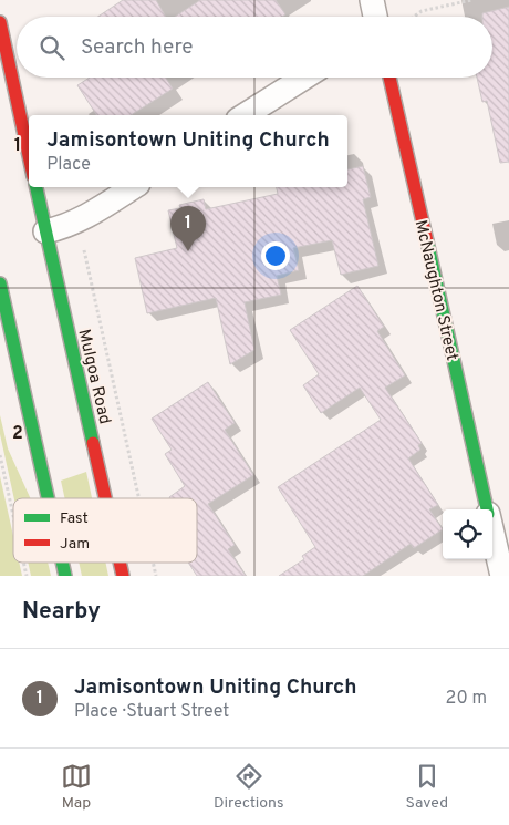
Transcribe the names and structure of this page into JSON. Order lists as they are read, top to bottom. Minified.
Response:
{"streets":{"main road":["McNaughton Street","Mulgoa Road"]},"legend":["Fast","Jam"],"page":{"search":"Search here","popup":["Jamisontown Uniting Church","Place"],"pins":"1","heading":"Nearby","list":[{"mark":"1","name":"Jamisontown Uniting Church","note":"Place · Stuart Street","value":"20 m"}],"nav":["Map","Directions","Saved"]},"grid":{"rows":["1","2"]}}
